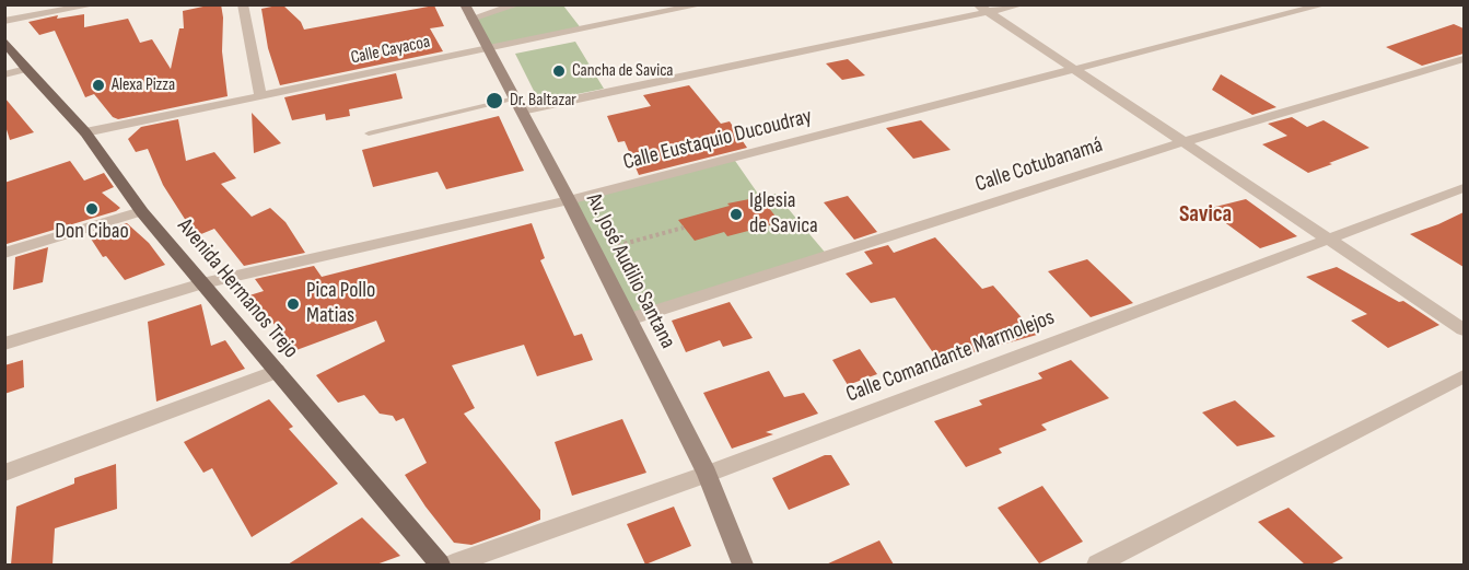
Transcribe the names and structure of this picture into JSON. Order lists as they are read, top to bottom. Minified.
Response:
{"streets":{"main road":["Av. José Audilio Santana","Avenida Hermanos Trejo"],"street":["Calle Cayacoa","Calle Eustaquio Ducoudray","Calle Cotubanamá","Calle Comandante Marmolejos"]},"crossings":[["Calle Cayacoa","Av. José Audilio Santana"],["Calle Cayacoa","Avenida Hermanos Trejo"],["Calle Eustaquio Ducoudray","Av. José Audilio Santana"],["Calle Eustaquio Ducoudray","Avenida Hermanos Trejo"],["Calle Cotubanamá","Av. José Audilio Santana"],["Av. José Audilio Santana","Calle Comandante Marmolejos"]],"districts":["Savica"],"places":["Cancha de Savica","Alexa Pizza","Dr. Baltazar","Don Cibao","Iglesia de Savica","Pica Pollo Matias"]}
